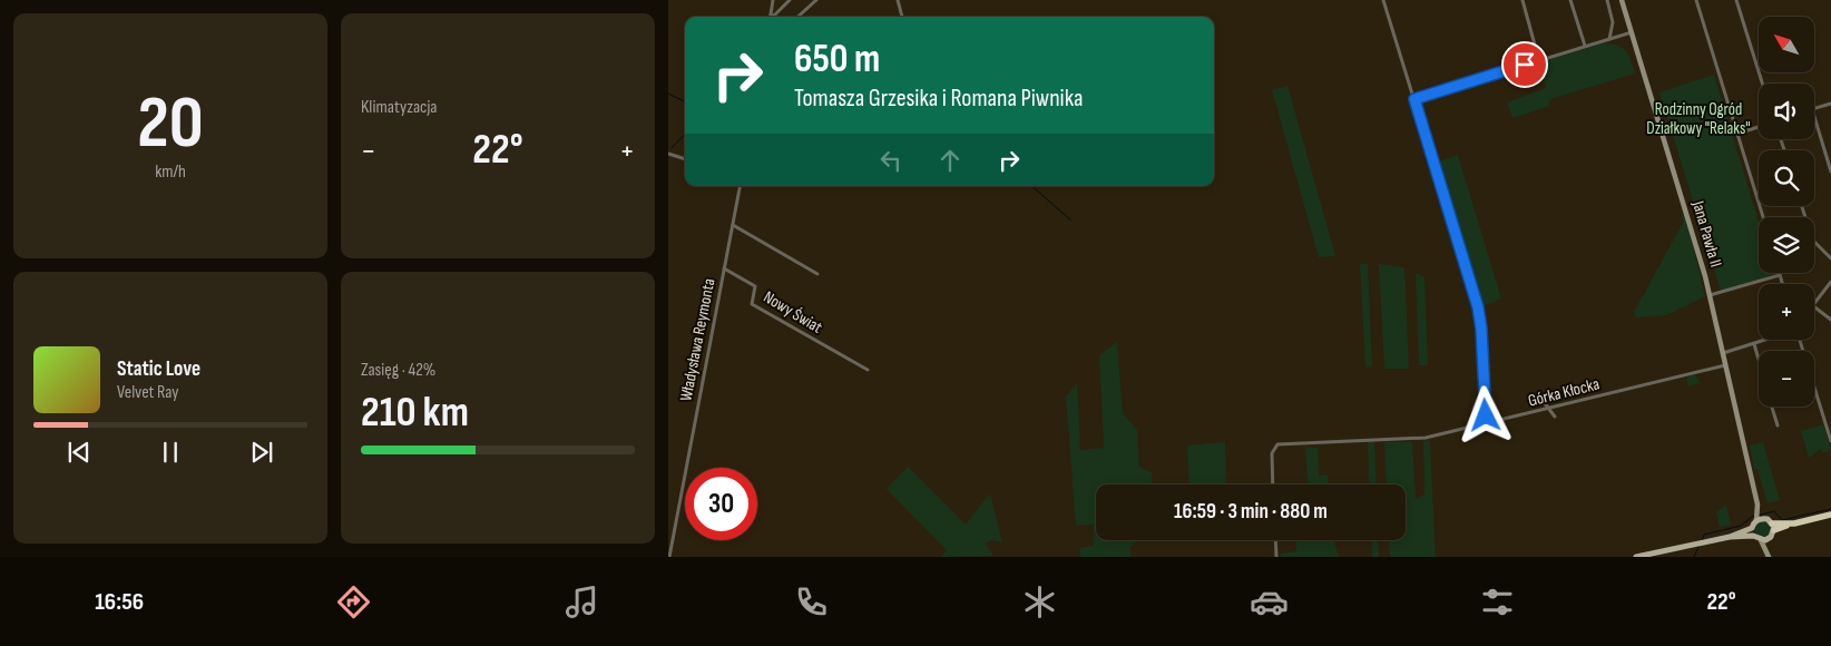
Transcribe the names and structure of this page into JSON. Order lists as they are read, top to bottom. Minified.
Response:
{"streets":{"main road":["Jana Pawła II"],"street":["Nowy Świat","Władysława Reymonta","Górka Kłocka"]},"crossings":[["Jana Pawła II","Górka Kłocka"],["Nowy Świat","Władysława Reymonta"]],"parks":["Rodzinny Ogród Działkowy \"Relaks\""],"north":"top left","page":{"tile":[["20","km/h"],"Klimatyzacja",["Zasięg · 42%","210 km"]],"map_buttons":["+","−"],"turn":["650 m","Tomasza Grzesika i Romana Piwnika"],"heat":["−","22°","+"],"song":["Static Love","Velvet Ray"],"limit":"30","trip":"16:59 · 3 min · 880 m","tabs":["16:56","22°"]}}
